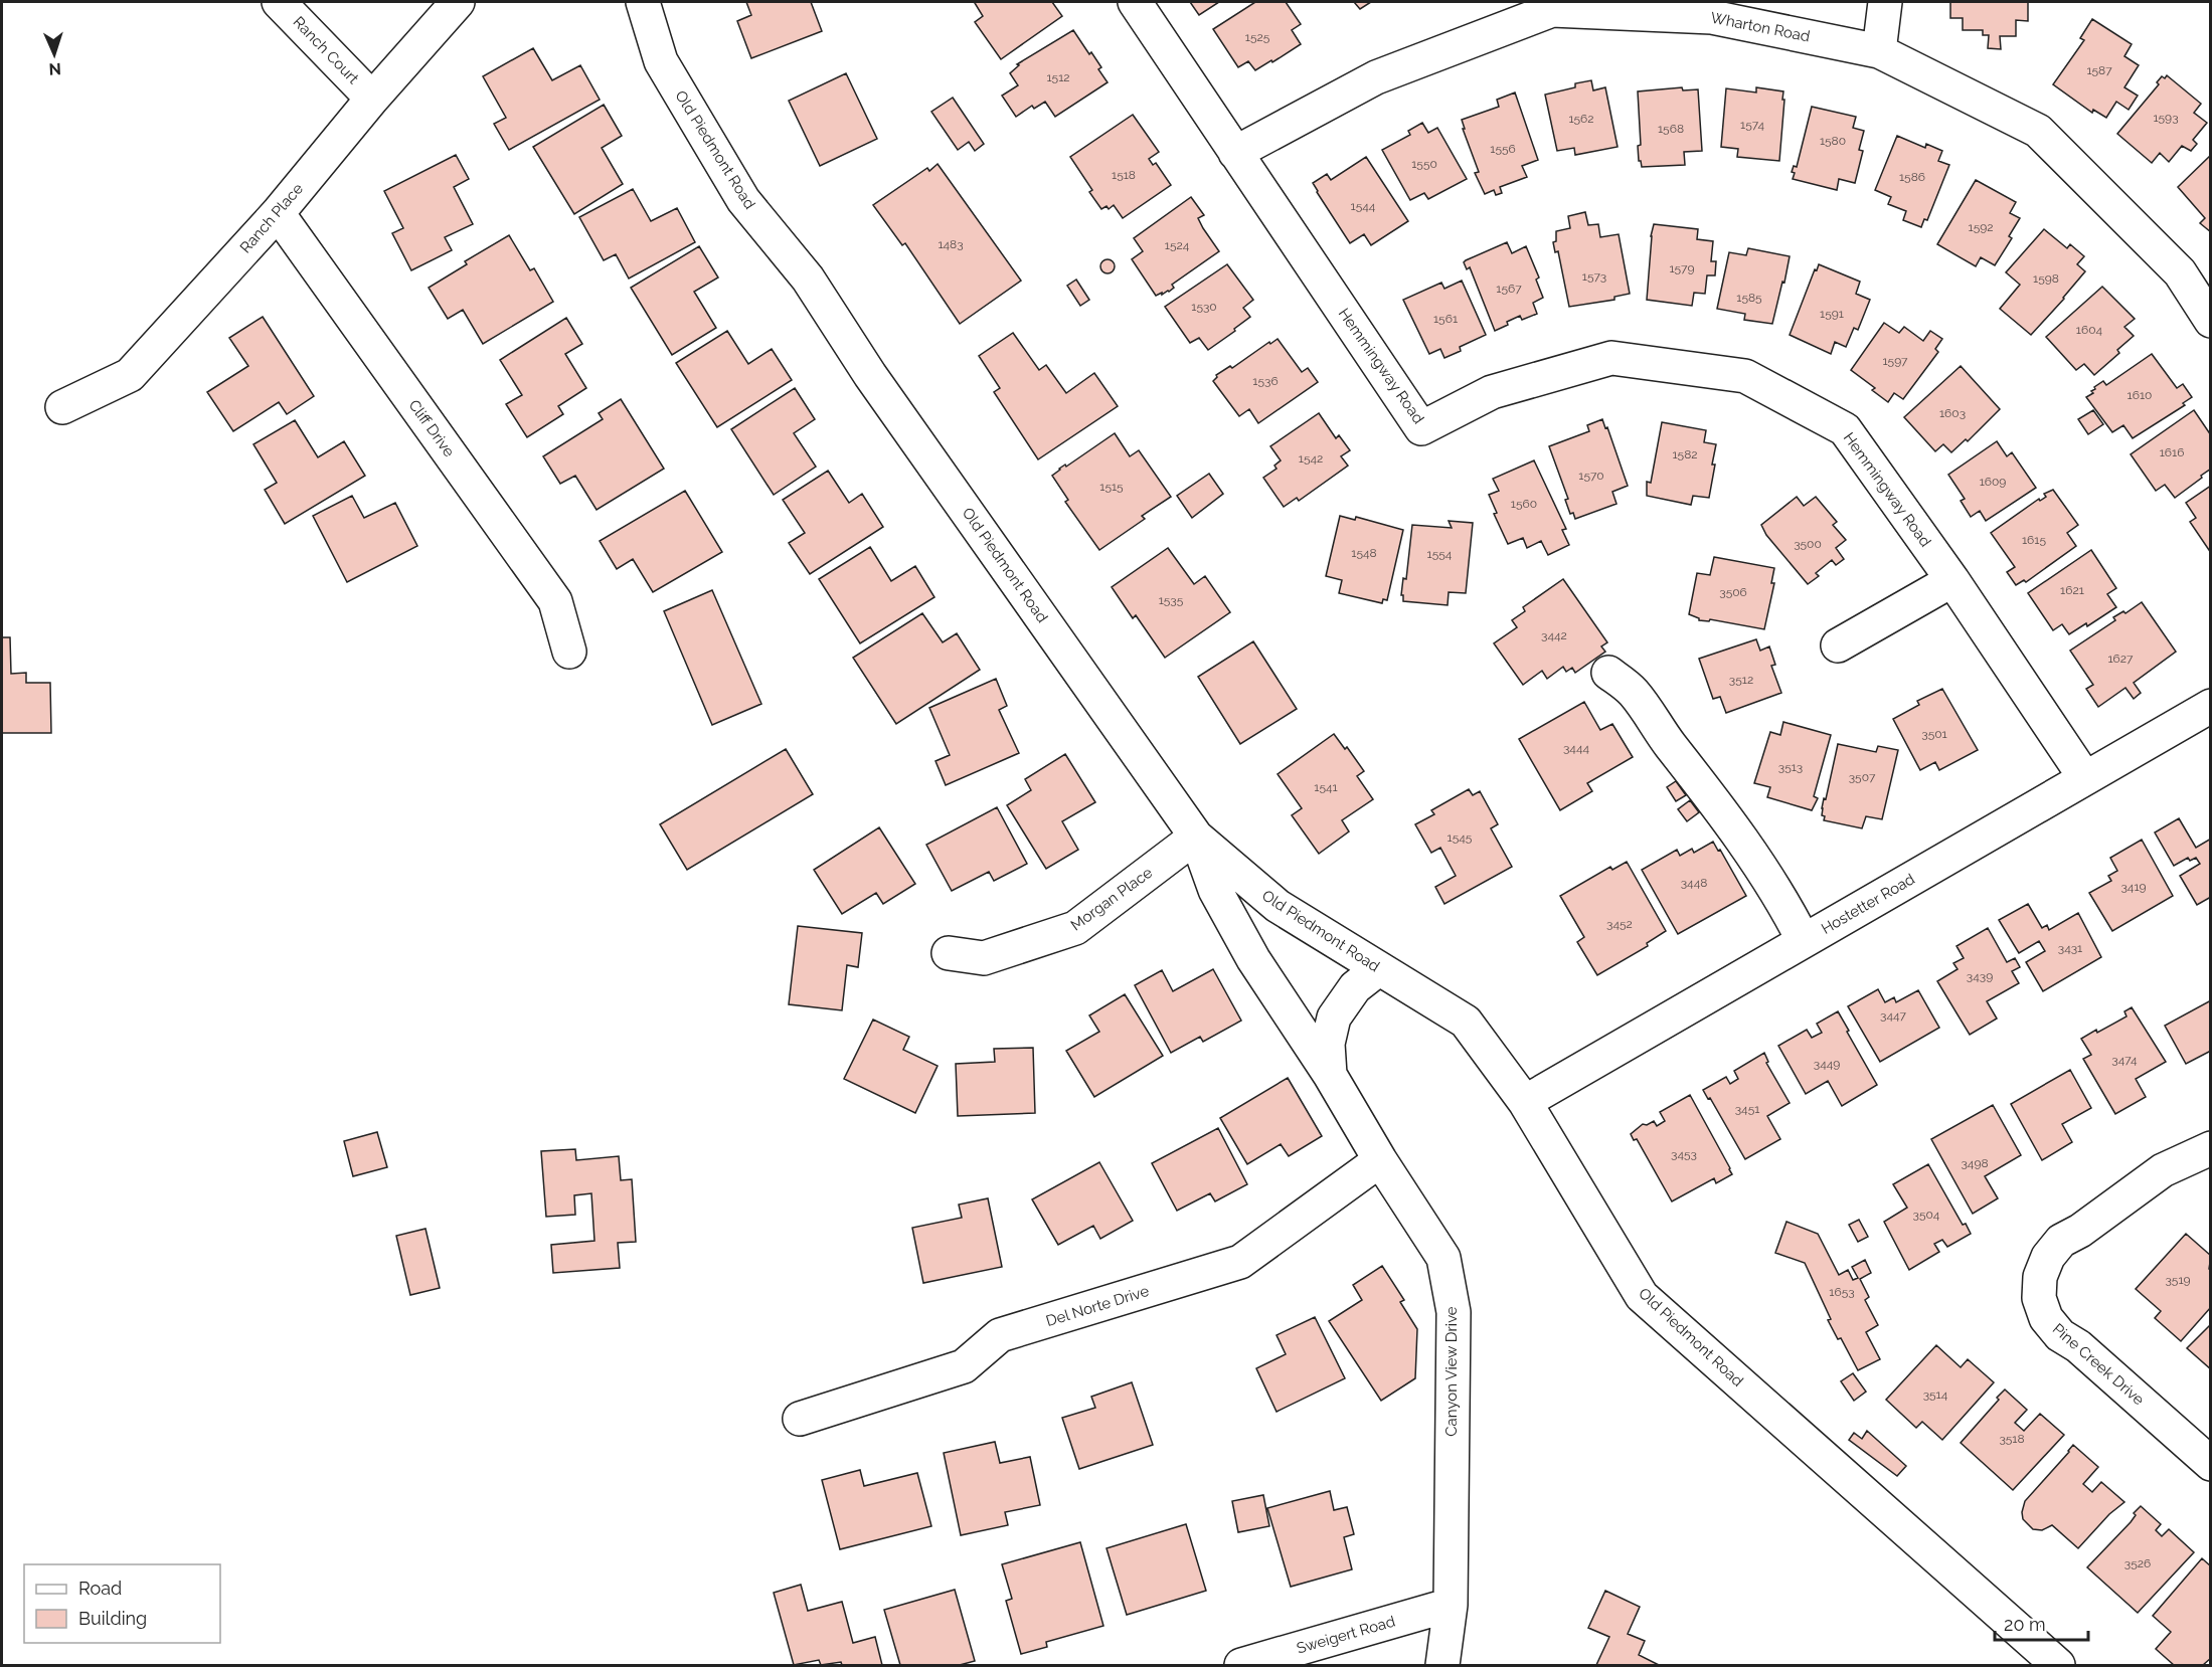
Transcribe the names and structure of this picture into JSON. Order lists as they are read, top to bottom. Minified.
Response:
{"streets":{"street":["Wharton Road","Ranch Court","Old Piedmont Road","Ranch Place","Hemmingway Road","Cliff Drive","Morgan Place","Hostetter Road","Del Norte Drive","Pine Creek Drive","Canyon View Drive","Sweigert Road"]},"crossings":[["Wharton Road","Hemmingway Road"],["Ranch Court","Ranch Place"],["Old Piedmont Road","Morgan Place"],["Old Piedmont Road","Hostetter Road"],["Old Piedmont Road","Canyon View Drive"],["Ranch Place","Cliff Drive"],["Hemmingway Road","Hostetter Road"],["Morgan Place","Canyon View Drive"],["Del Norte Drive","Canyon View Drive"],["Canyon View Drive","Sweigert Road"]],"house_numbers":["1525","1587","1512","1593","1562","1574","1568","1580","1556","1550","1518","1586","1544","1592","1483","1524","1579","1573","1598","1567","1585","1530","1591","1561","1604","1597","1536","1610","1603","1616","1582","1542","1570","1609","1515","1560","1615","3500","1548","1554","1621","3506","1535","3442","1627","3512","3501","3444","3513","3507","1541","1545","3448","3419","3452","3431","3439","3447","3474","3449","3451","3453","3498","3504","3519","1653","3514","3518","3526"],"legend":["Road","Building"],"scale_bar":"20 m","north":"bottom"}
